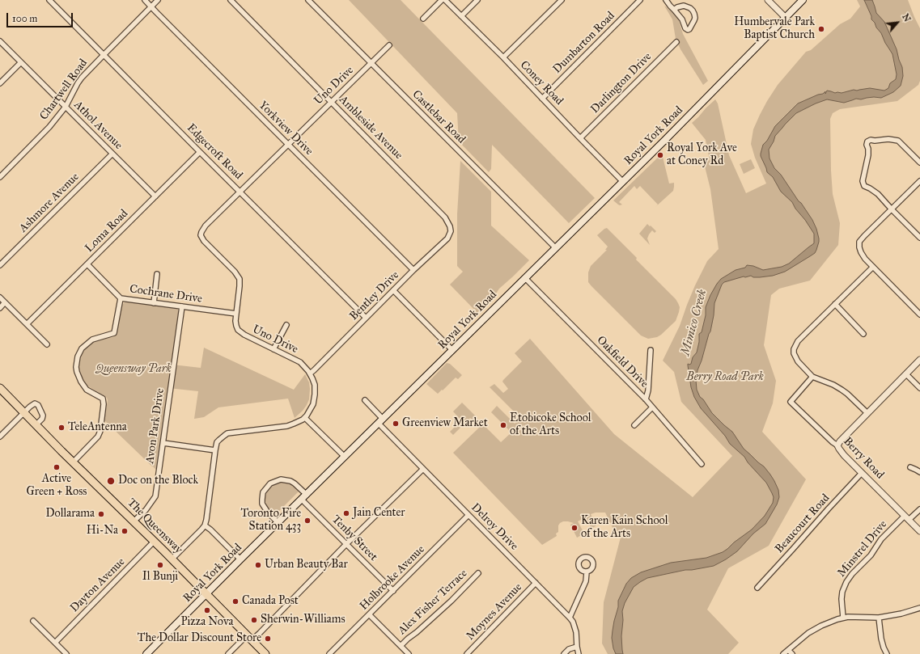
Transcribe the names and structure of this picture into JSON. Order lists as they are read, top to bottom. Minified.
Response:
{"streets":{"main road":["Royal York Road","The Queensway"],"street":["Dumbarton Road","Coney Road","Darlington Drive","Uno Drive","Chartwell Road","Castlebar Road","Athol Avenue","Ambleside Avenue","Yorkview Drive","Edgecroft Road","Ashmore Avenue","Loma Road","Cochrane Drive","Bentley Drive","Oakfield Drive","Avon Park Drive","Berry Road","Beaucourt Road","Delroy Drive","Tenby Street","Minstrel Drive","Holbrooke Avenue","Dayton Avenue","Alex Fisher Terrace","Moynes Avenue"]},"crossings":[["Dumbarton Road","Coney Road"],["Coney Road","Darlington Drive"],["Coney Road","Royal York Road"],["Uno Drive","Castlebar Road"],["Uno Drive","Ambleside Avenue"],["Uno Drive","Yorkview Drive"],["Uno Drive","Edgecroft Road"],["Uno Drive","Cochrane Drive"],["Uno Drive","Bentley Drive"],["Chartwell Road","Athol Avenue"],["Chartwell Road","Yorkview Drive"],["Chartwell Road","Edgecroft Road"],["Castlebar Road","Royal York Road"],["Athol Avenue","Ashmore Avenue"],["Athol Avenue","Loma Road"],["Ambleside Avenue","Bentley Drive"],["Yorkview Drive","Bentley Drive"],["Royal York Road","Oakfield Drive"],["Royal York Road","The Queensway"],["Royal York Road","Delroy Drive"],["Royal York Road","Tenby Street"],["Edgecroft Road","Loma Road"],["Edgecroft Road","Bentley Drive"],["Loma Road","Cochrane Drive"],["Cochrane Drive","Avon Park Drive"],["Avon Park Drive","The Queensway"],["Berry Road","Beaucourt Road"],["Berry Road","Minstrel Drive"],["The Queensway","Dayton Avenue"],["Delroy Drive","Holbrooke Avenue"],["Delroy Drive","Moynes Avenue"],["Tenby Street","Holbrooke Avenue"]],"water":["Mimico Creek"],"parks":["Queensway Park","Berry Road Park"],"places":["Humbervale Park Baptist Church","Royal York Ave at Coney Rd","Greenview Market","Etobicoke School of the Arts","TeleAntenna","Active Green + Ross","Doc on the Block","Jain Center","Dollarama","Toronto Fire Station 433","Karen Kain School of the Arts","Hi-Na","Il Bunji","Urban Beauty Bar","Canada Post","Pizza Nova","Sherwin-Williams","The Dollar Discount Store"],"scale_bar":"100 m","north":"top right"}
